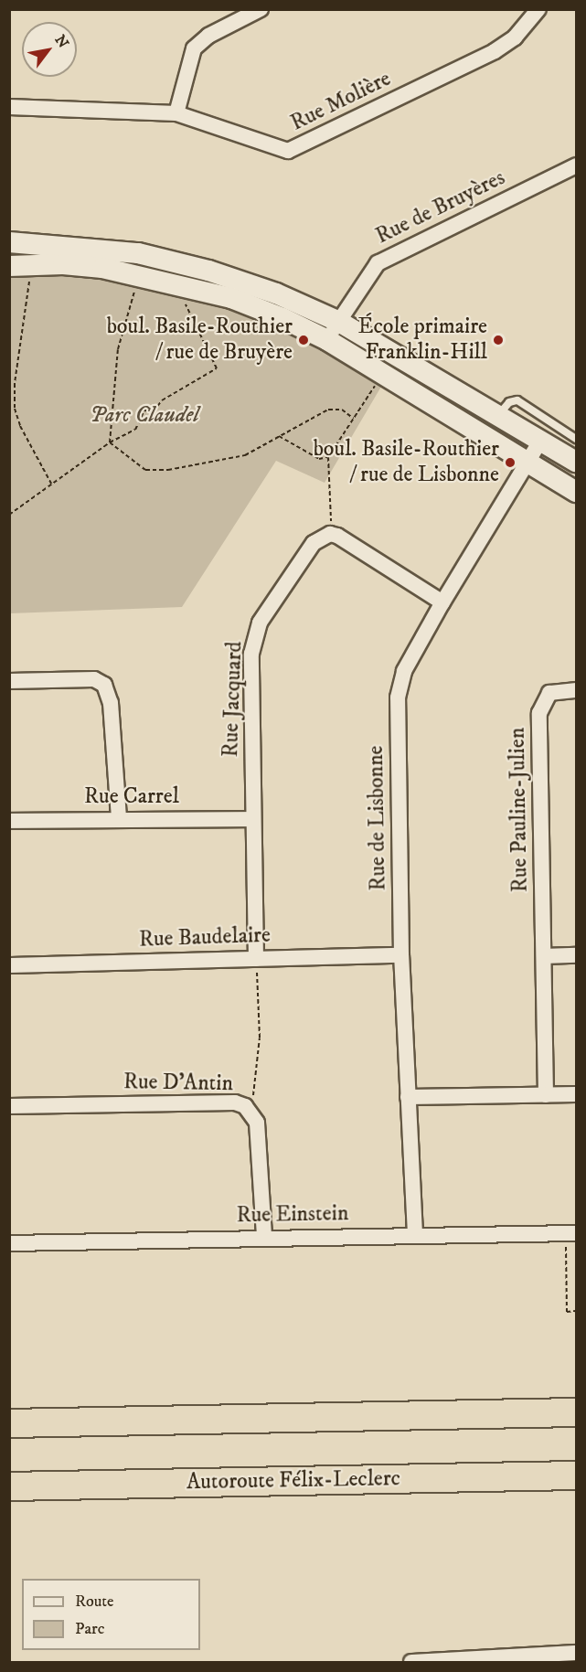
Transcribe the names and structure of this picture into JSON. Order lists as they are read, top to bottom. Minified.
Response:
{"streets":{"highway":["Autoroute Félix-Leclerc"],"street":["Rue Molière","Rue de Bruyères","Rue Jacquard","Rue Carrel","Rue Pauline-Julien","Rue de Lisbonne","Rue Baudelaire","Rue D'Antin","Rue Einstein"]},"crossings":[["Rue Jacquard","Rue Carrel"],["Rue Jacquard","Rue Baudelaire"],["Rue de Lisbonne","Rue Baudelaire"],["Rue de Lisbonne","Rue Einstein"],["Rue D'Antin","Rue Einstein"]],"parks":["Parc Claudel"],"places":["boul. Basile-Routhier / rue de Bruyère","École primaire Franklin-Hill","boul. Basile-Routhier / rue de Lisbonne"],"legend":["Route","Parc"],"north":"top right"}
